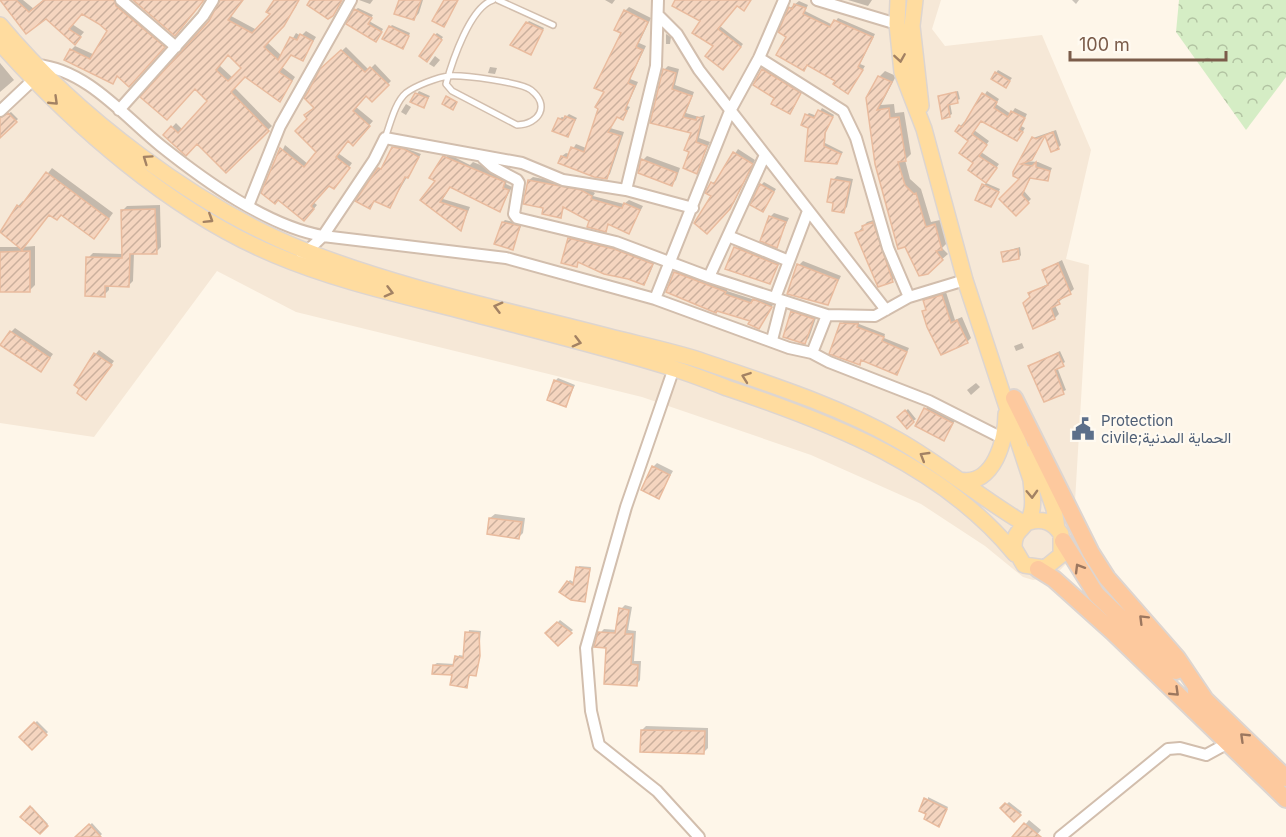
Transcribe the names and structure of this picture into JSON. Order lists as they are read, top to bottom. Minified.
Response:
{"places":{"public building":["Protection civile;الحماية المدنية"]},"scale_bar":"100 m"}
